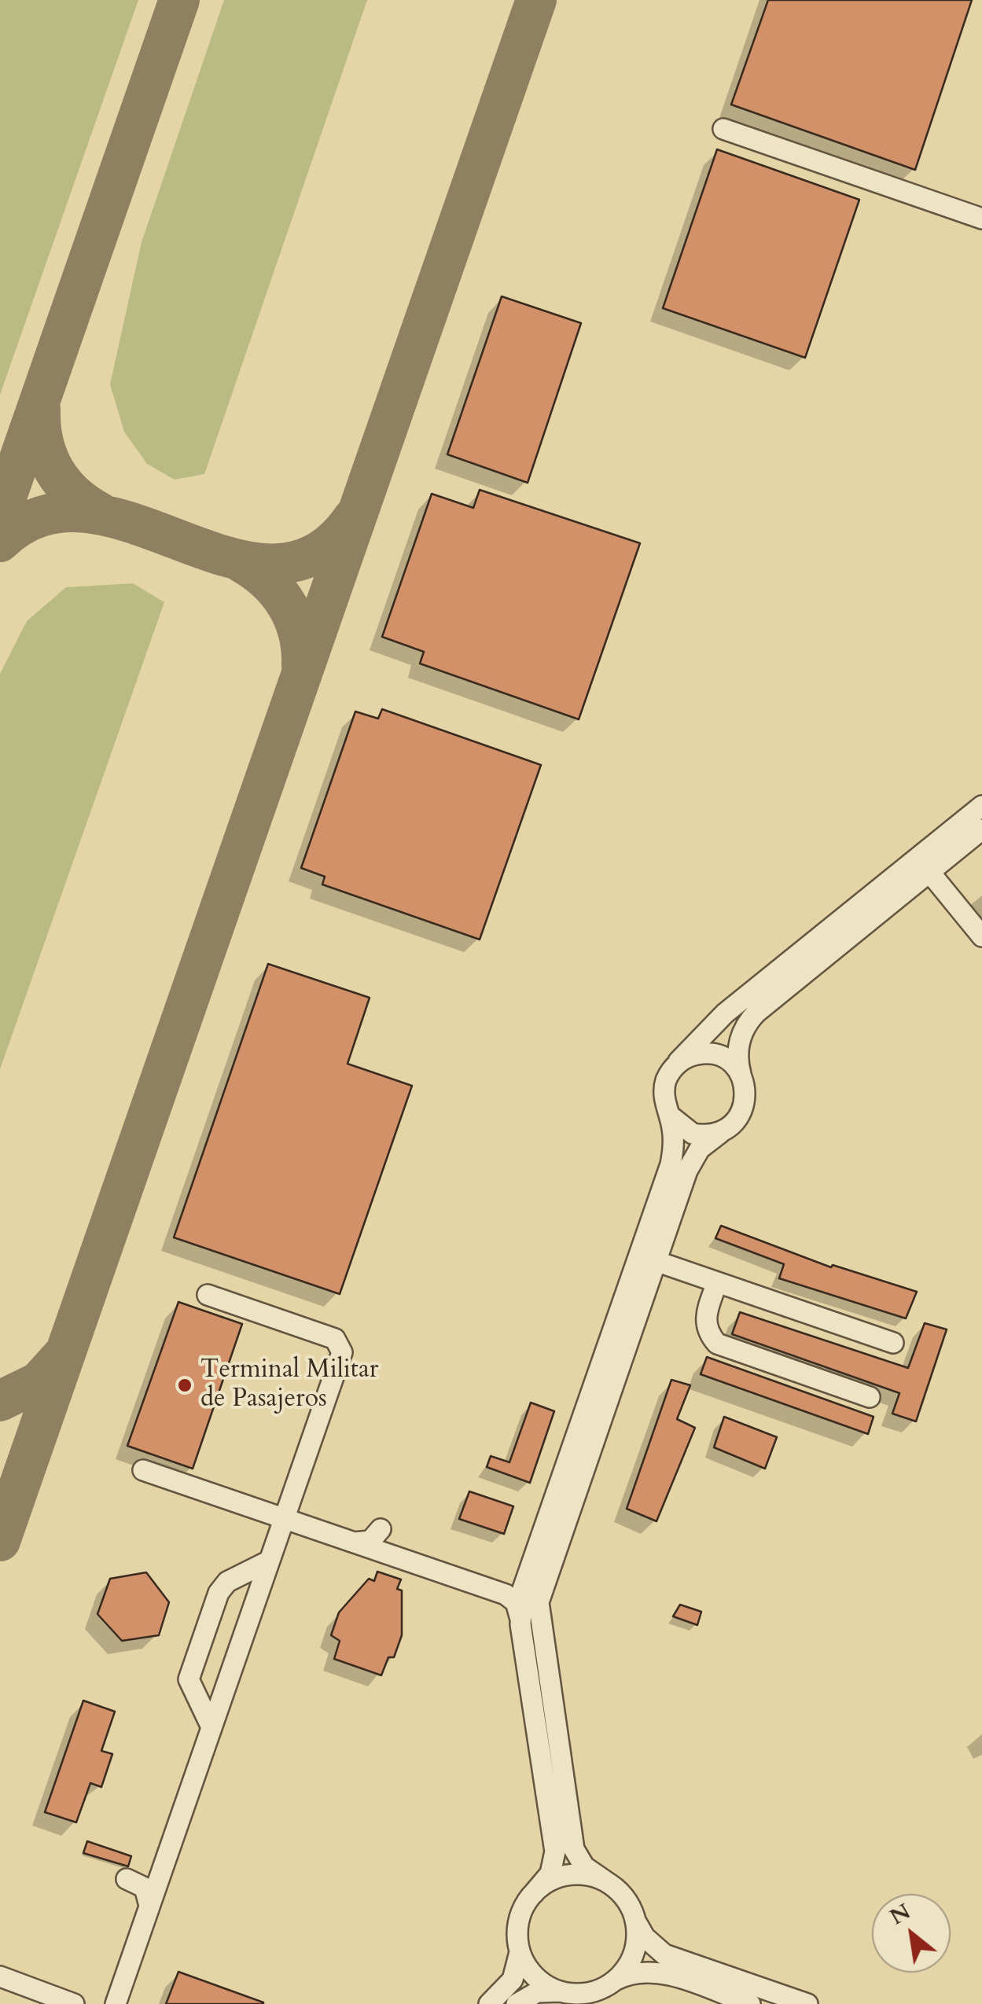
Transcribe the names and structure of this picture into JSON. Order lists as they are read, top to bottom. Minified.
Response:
{"places":["Terminal Militar de Pasajeros"],"north":"top left"}
